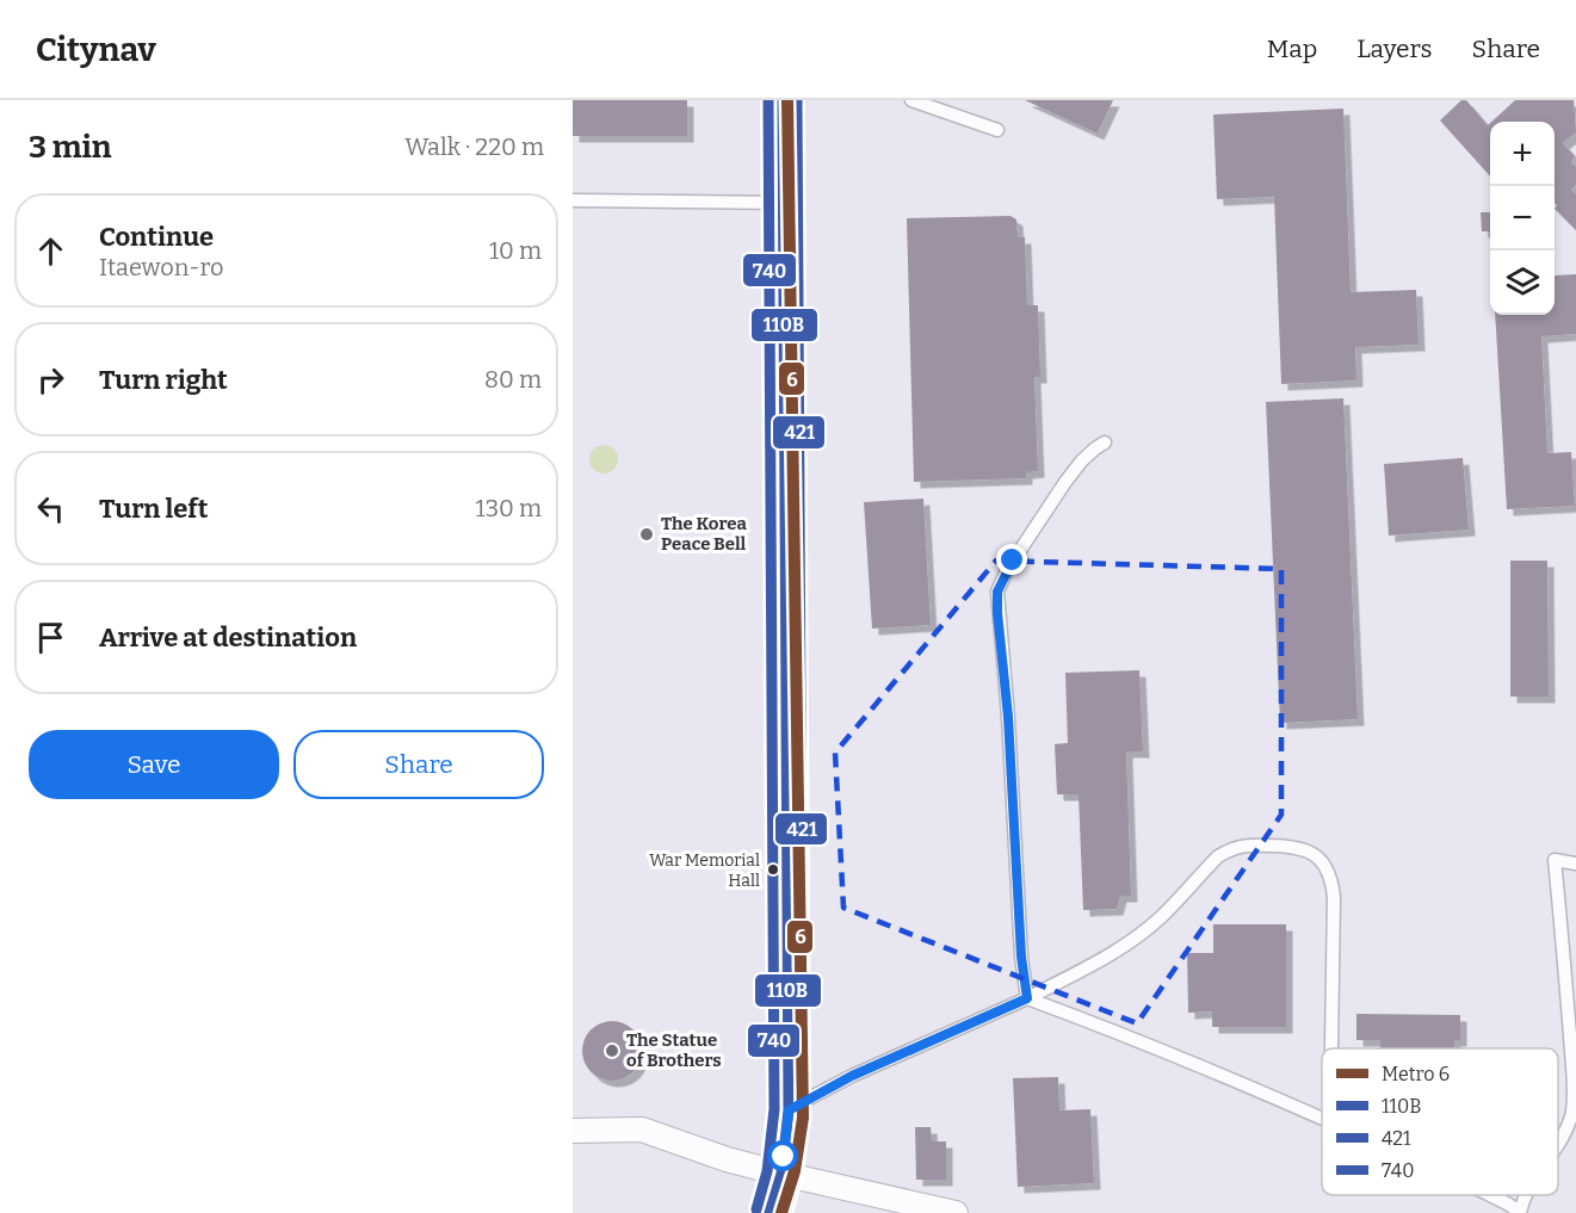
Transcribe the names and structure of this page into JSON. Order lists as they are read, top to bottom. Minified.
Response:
{"places":["The Korea Peace Bell","War Memorial Hall","The Statue of Brothers"],"lines":["metro line 6","transit line 110B","transit line 421","transit line 740"],"legend":["Metro 6","110B","421","740"],"page":{"header":"Citynav","nav":["Map","Layers","Share"],"heading":["3 min","Walk · 220 m"],"map_buttons":["+","−"],"list":[["Continue","Itaewon-ro","10 m"],["Turn right","80 m"],["Turn left","130 m"],"Arrive at destination"],"buttons":["Save","Share"]}}
